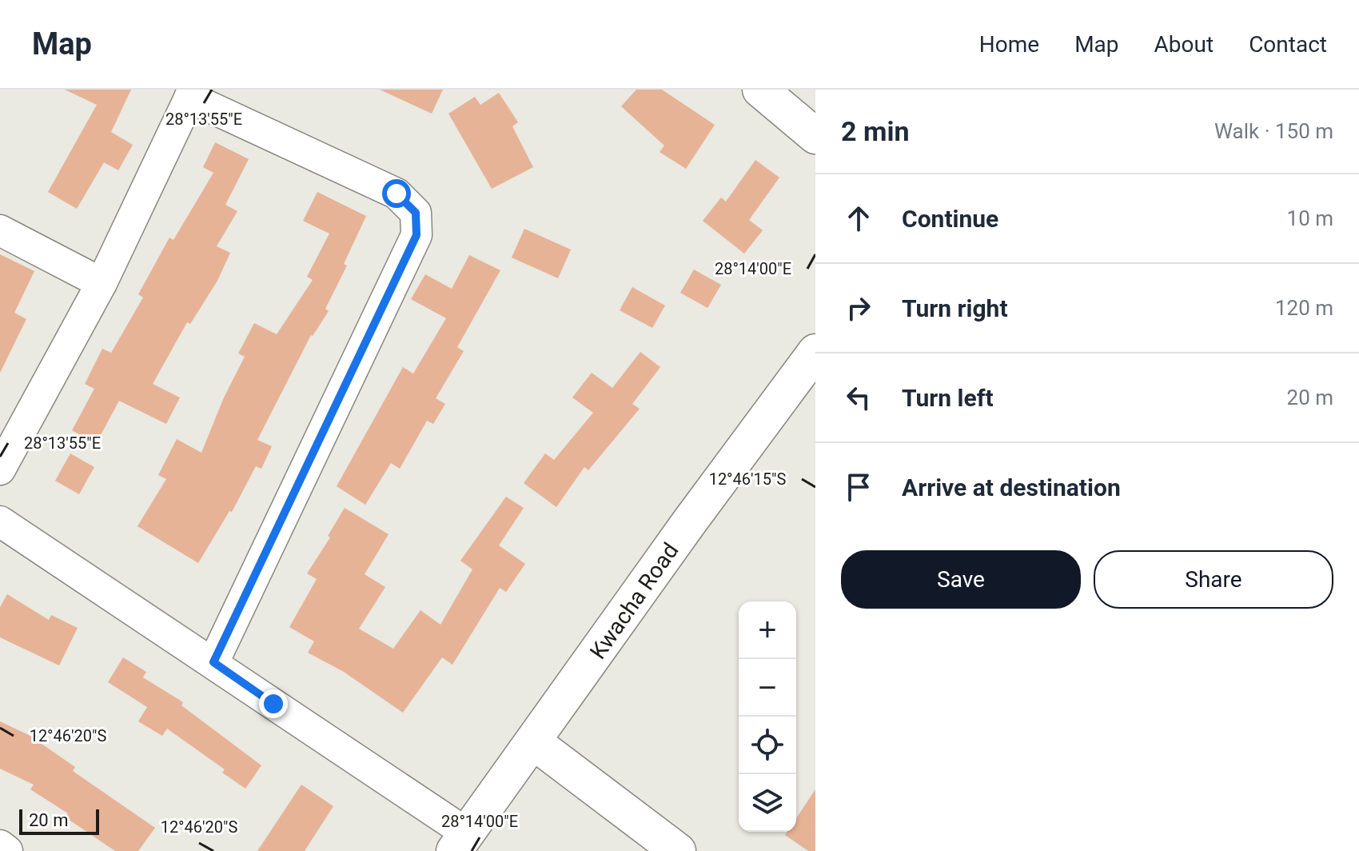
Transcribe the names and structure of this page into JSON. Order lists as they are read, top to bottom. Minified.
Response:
{"streets":{"main road":["Kwacha Road"]},"scale_bar":"20 m","page":{"header":"Map","nav":["Home","Map","About","Contact"],"heading":["2 min","Walk · 150 m"],"list":[["Continue","10 m"],["Turn right","120 m"],["Turn left","20 m"],"Arrive at destination"],"buttons":["Save","Share"],"map_buttons":["+","−"],"scale":"20 m"},"coordinates":["28°13'55\"E","28°14'00\"E","12°46'15\"S","12°46'20\"S"]}
